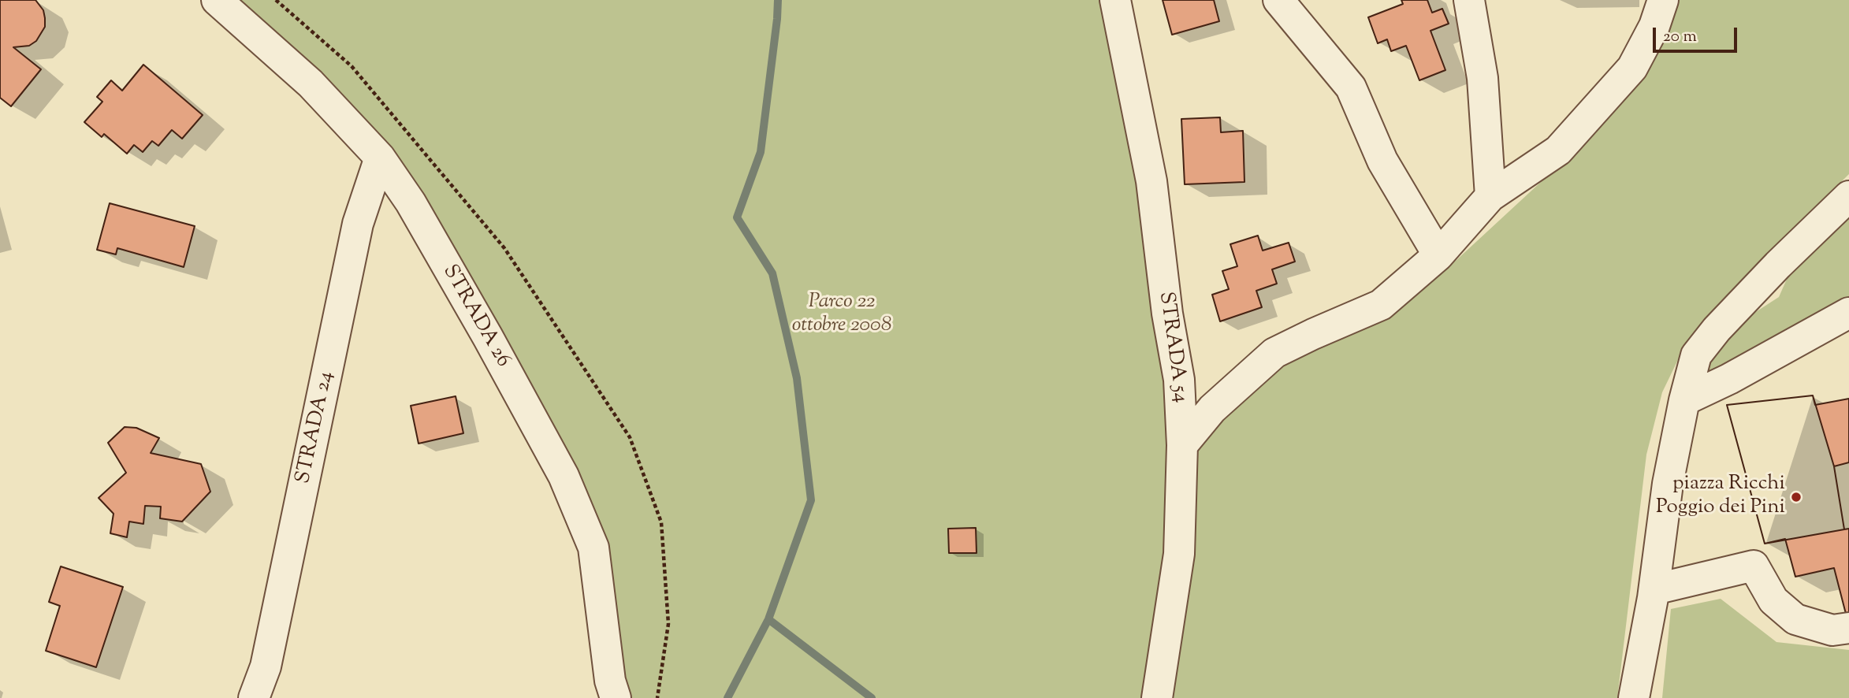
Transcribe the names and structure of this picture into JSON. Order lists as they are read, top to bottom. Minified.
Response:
{"streets":{"street":["STRADA 26","STRADA 54","STRADA 24"]},"crossings":[["STRADA 26","STRADA 24"]],"parks":["Parco 22 ottobre 2008"],"places":["piazza Ricchi Poggio dei Pini"],"scale_bar":"20 m"}
